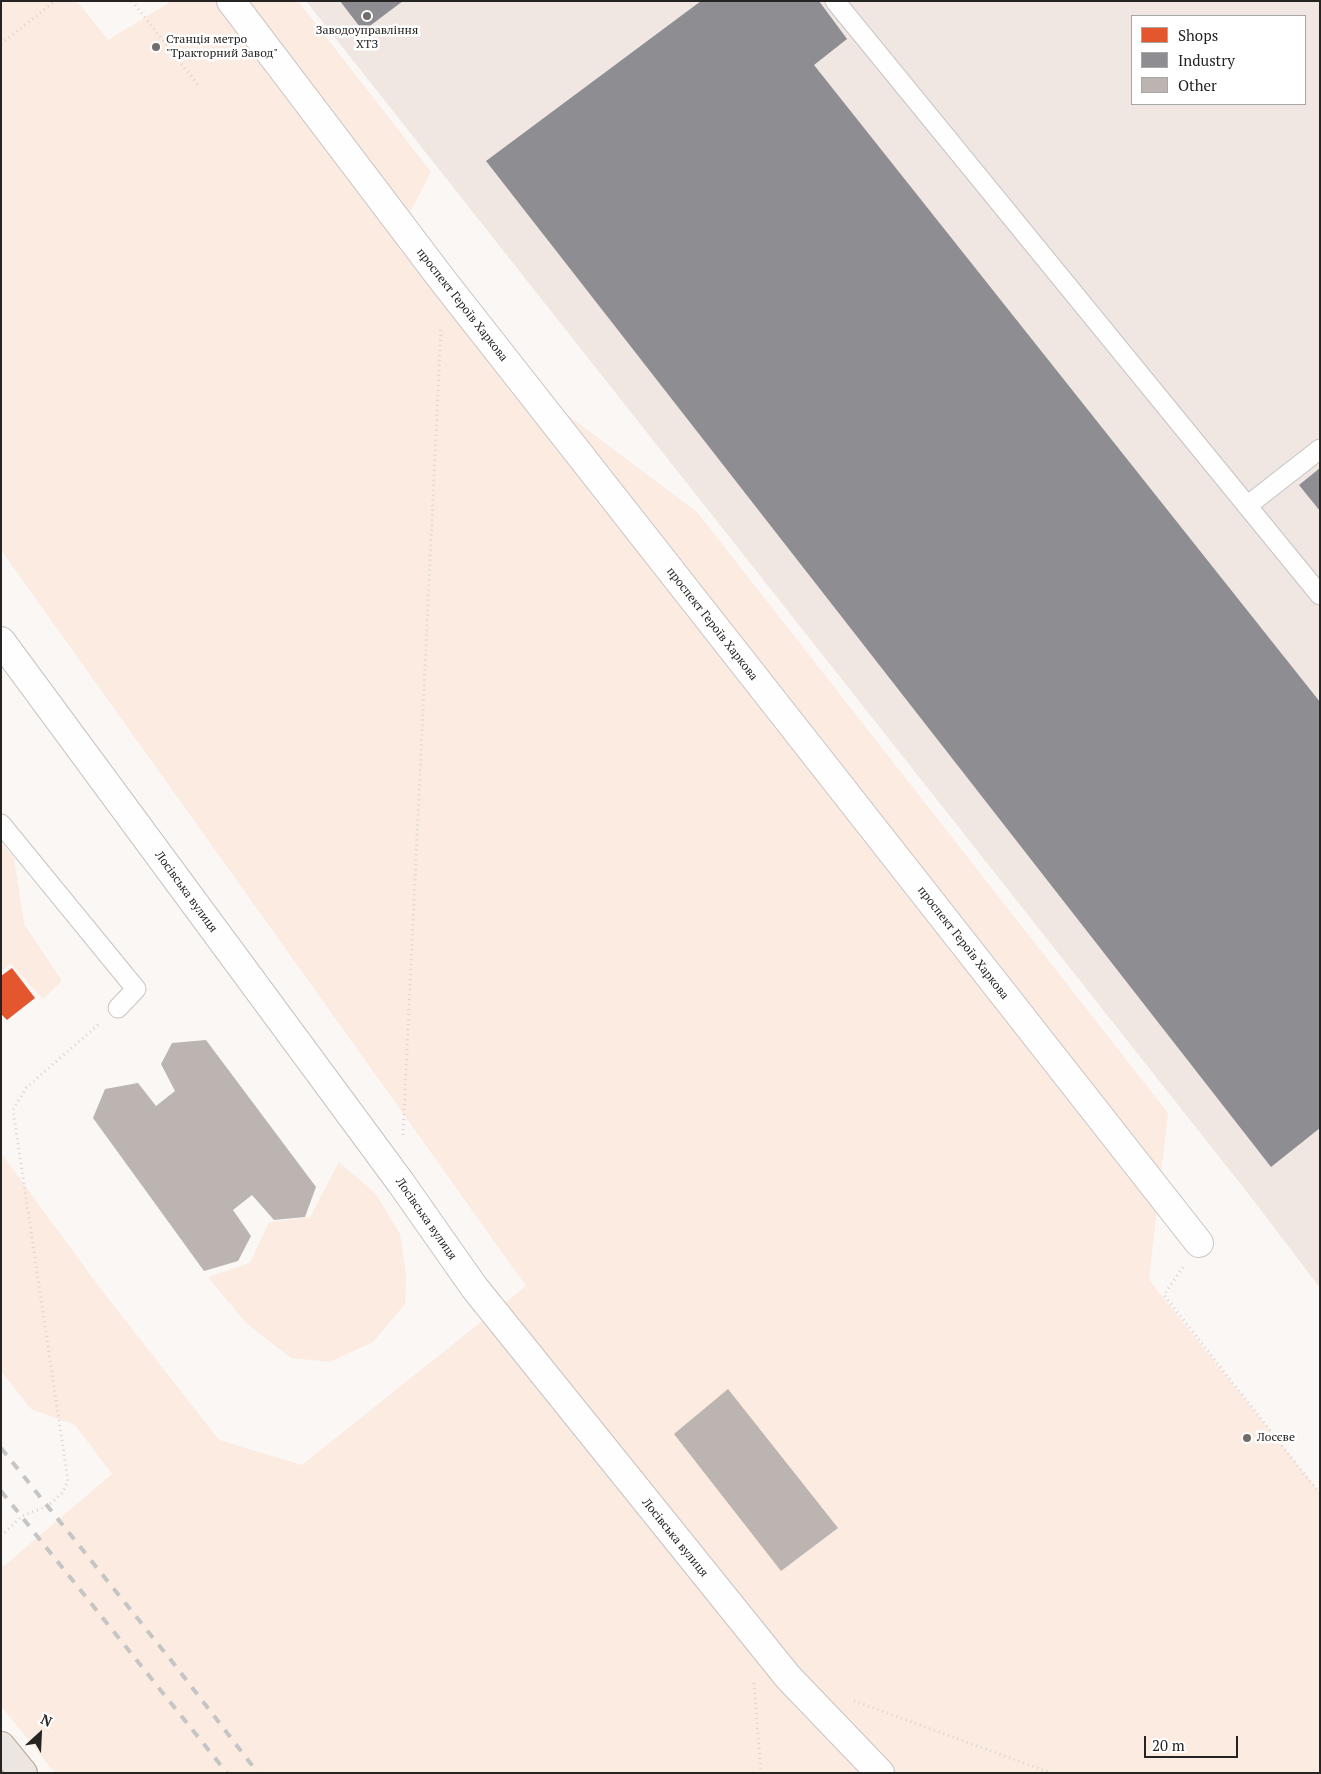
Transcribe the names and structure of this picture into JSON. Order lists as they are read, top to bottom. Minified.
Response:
{"streets":{"street":["проспект Героїв Харкова","Лосівська вулиця"]},"places":["Заводоуправління ХТЗ","Станція метро \"Тракторний Завод\"","Лосєве"],"legend":["Shops","Industry","Other"],"scale_bar":"20 m","north":"top right"}
